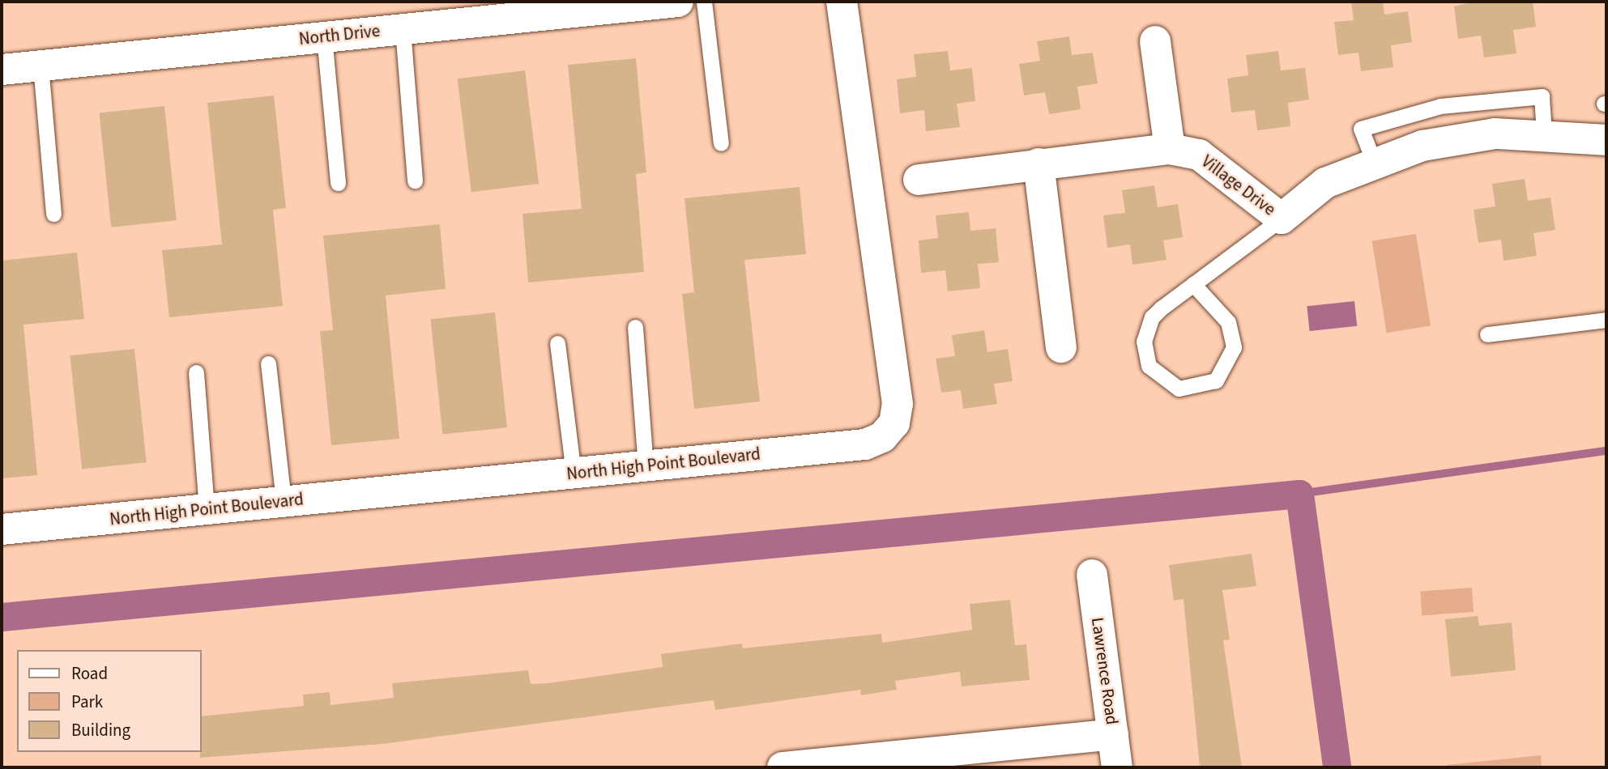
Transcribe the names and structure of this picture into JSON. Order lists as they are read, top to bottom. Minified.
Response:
{"streets":{"street":["North Drive","Village Drive","North High Point Boulevard","Lawrence Road"]},"legend":["Road","Park","Building"]}
